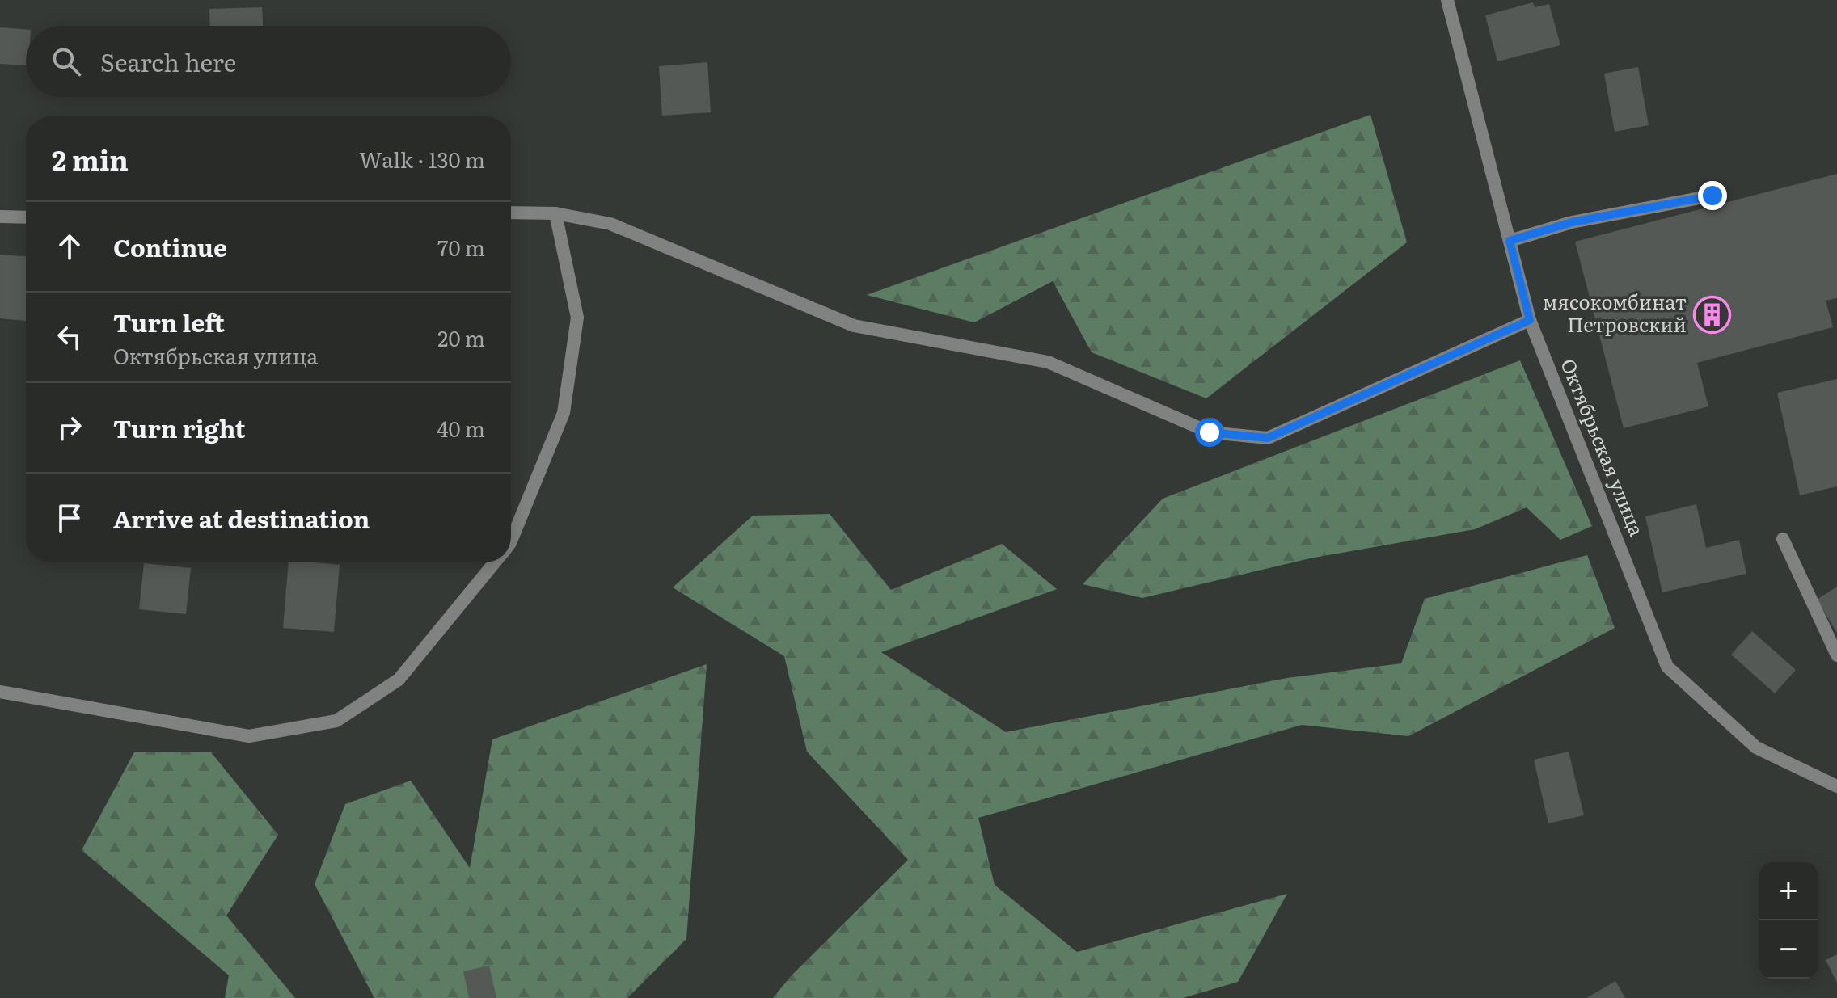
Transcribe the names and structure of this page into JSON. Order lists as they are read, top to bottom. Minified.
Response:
{"streets":{"street":["Октябрьская улица"]},"places":{"building":["мясокомбинат Петровский"]},"page":{"search":"Search here","heading":["2 min","Walk · 130 m"],"list":[["Continue","70 m"],["Turn left","Октябрьская улица","20 m"],["Turn right","40 m"],"Arrive at destination"],"map_buttons":["+","−"]}}
